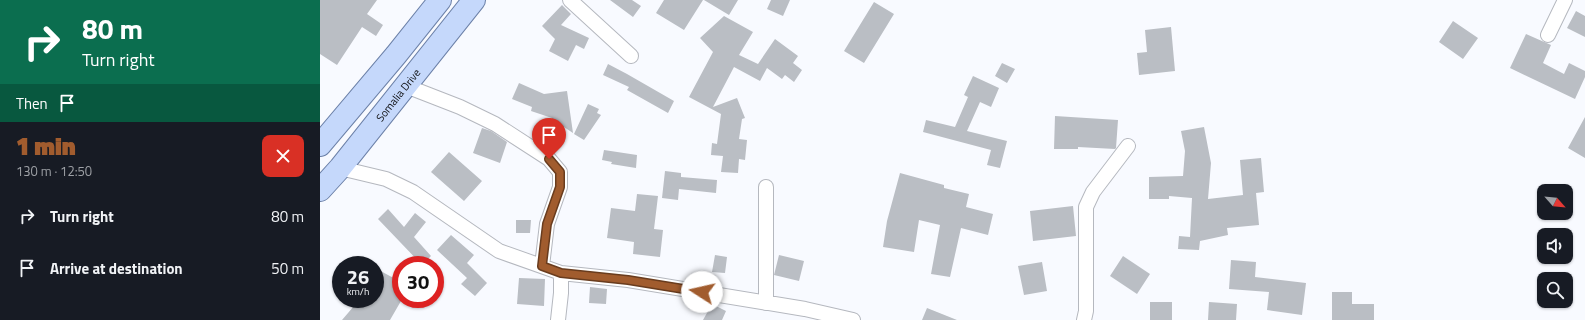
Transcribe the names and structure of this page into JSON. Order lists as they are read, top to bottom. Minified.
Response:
{"streets":{"main road":["Somalia Drive"]},"north":"bottom right","page":{"turn":["80 m","Turn right"],"then":"Then","heading":["1 min","130 m · 12:50"],"list":[{"name":"Turn right","value":"80 m"},{"name":"Arrive at destination","value":"50 m"}],"speed":"26 km/h","limit":"30"}}
